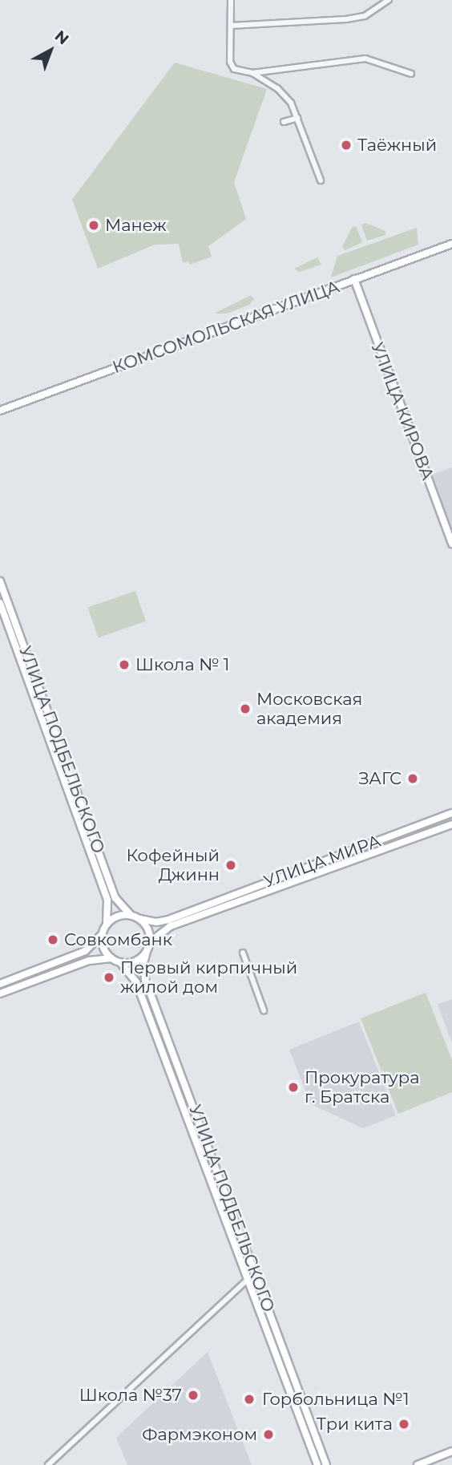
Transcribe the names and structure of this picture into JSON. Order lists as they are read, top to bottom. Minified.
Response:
{"streets":{"main road":["КОМСОМОЛЬСКАЯ УЛИЦА","УЛИЦА КИРОВА","УЛИЦА ПОДБЕЛЬСКОГО","УЛИЦА МИРА"]},"crossings":[["КОМСОМОЛЬСКАЯ УЛИЦА","УЛИЦА КИРОВА"],["УЛИЦА ПОДБЕЛЬСКОГО","УЛИЦА МИРА"]],"places":["Таёжный","Манеж","Школа № 1","Московская академия","ЗАГС","Кофейный Джинн","Совкомбанк","Первый кирпичный жилой дом","Прокуратура г. Братска","Школа №37","Горбольница №1","Три кита","Фармэконом"],"north":"top right"}
